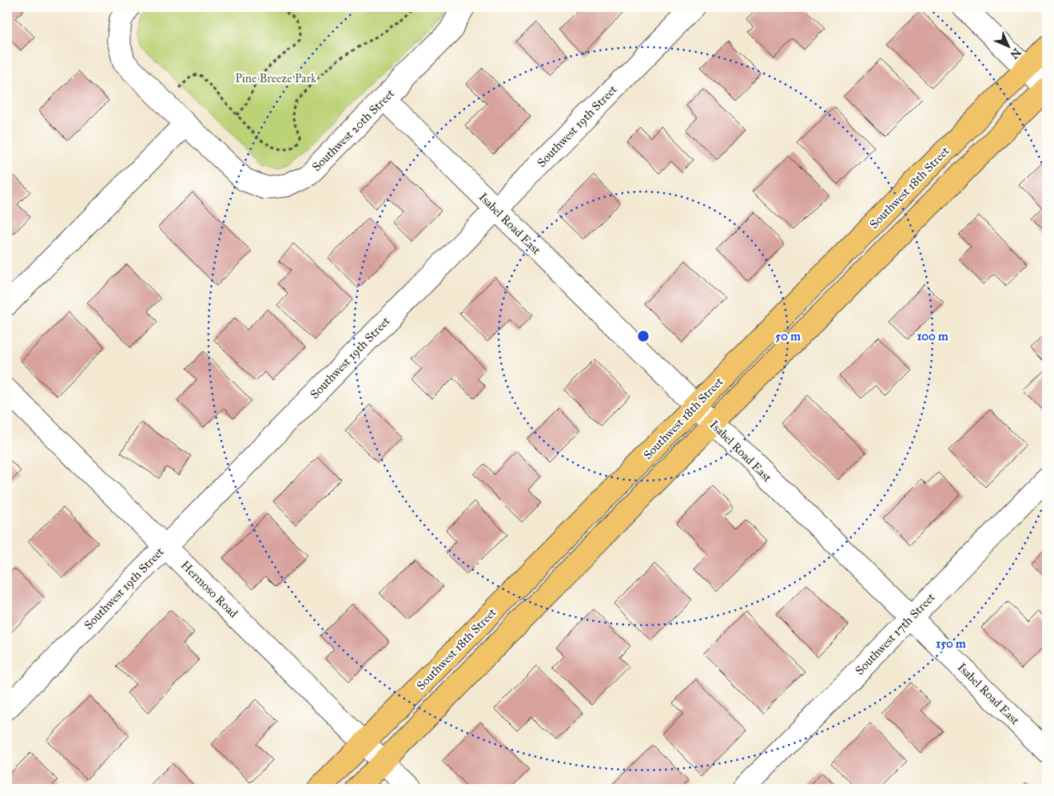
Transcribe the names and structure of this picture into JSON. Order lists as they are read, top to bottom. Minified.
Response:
{"streets":{"main road":["Southwest 18th Street"],"street":["Southwest 19th Street","Southwest 20th Street","Isabel Road East","Hermoso Road","Southwest 17th Street"]},"crossings":[["Southwest 19th Street","Isabel Road East"],["Southwest 19th Street","Hermoso Road"],["Southwest 20th Street","Isabel Road East"],["Southwest 18th Street","Isabel Road East"],["Southwest 18th Street","Hermoso Road"],["Isabel Road East","Southwest 17th Street"]],"parks":["Pine Breeze Park"],"north":"bottom right","rings":["50 m","100 m","150 m"]}
